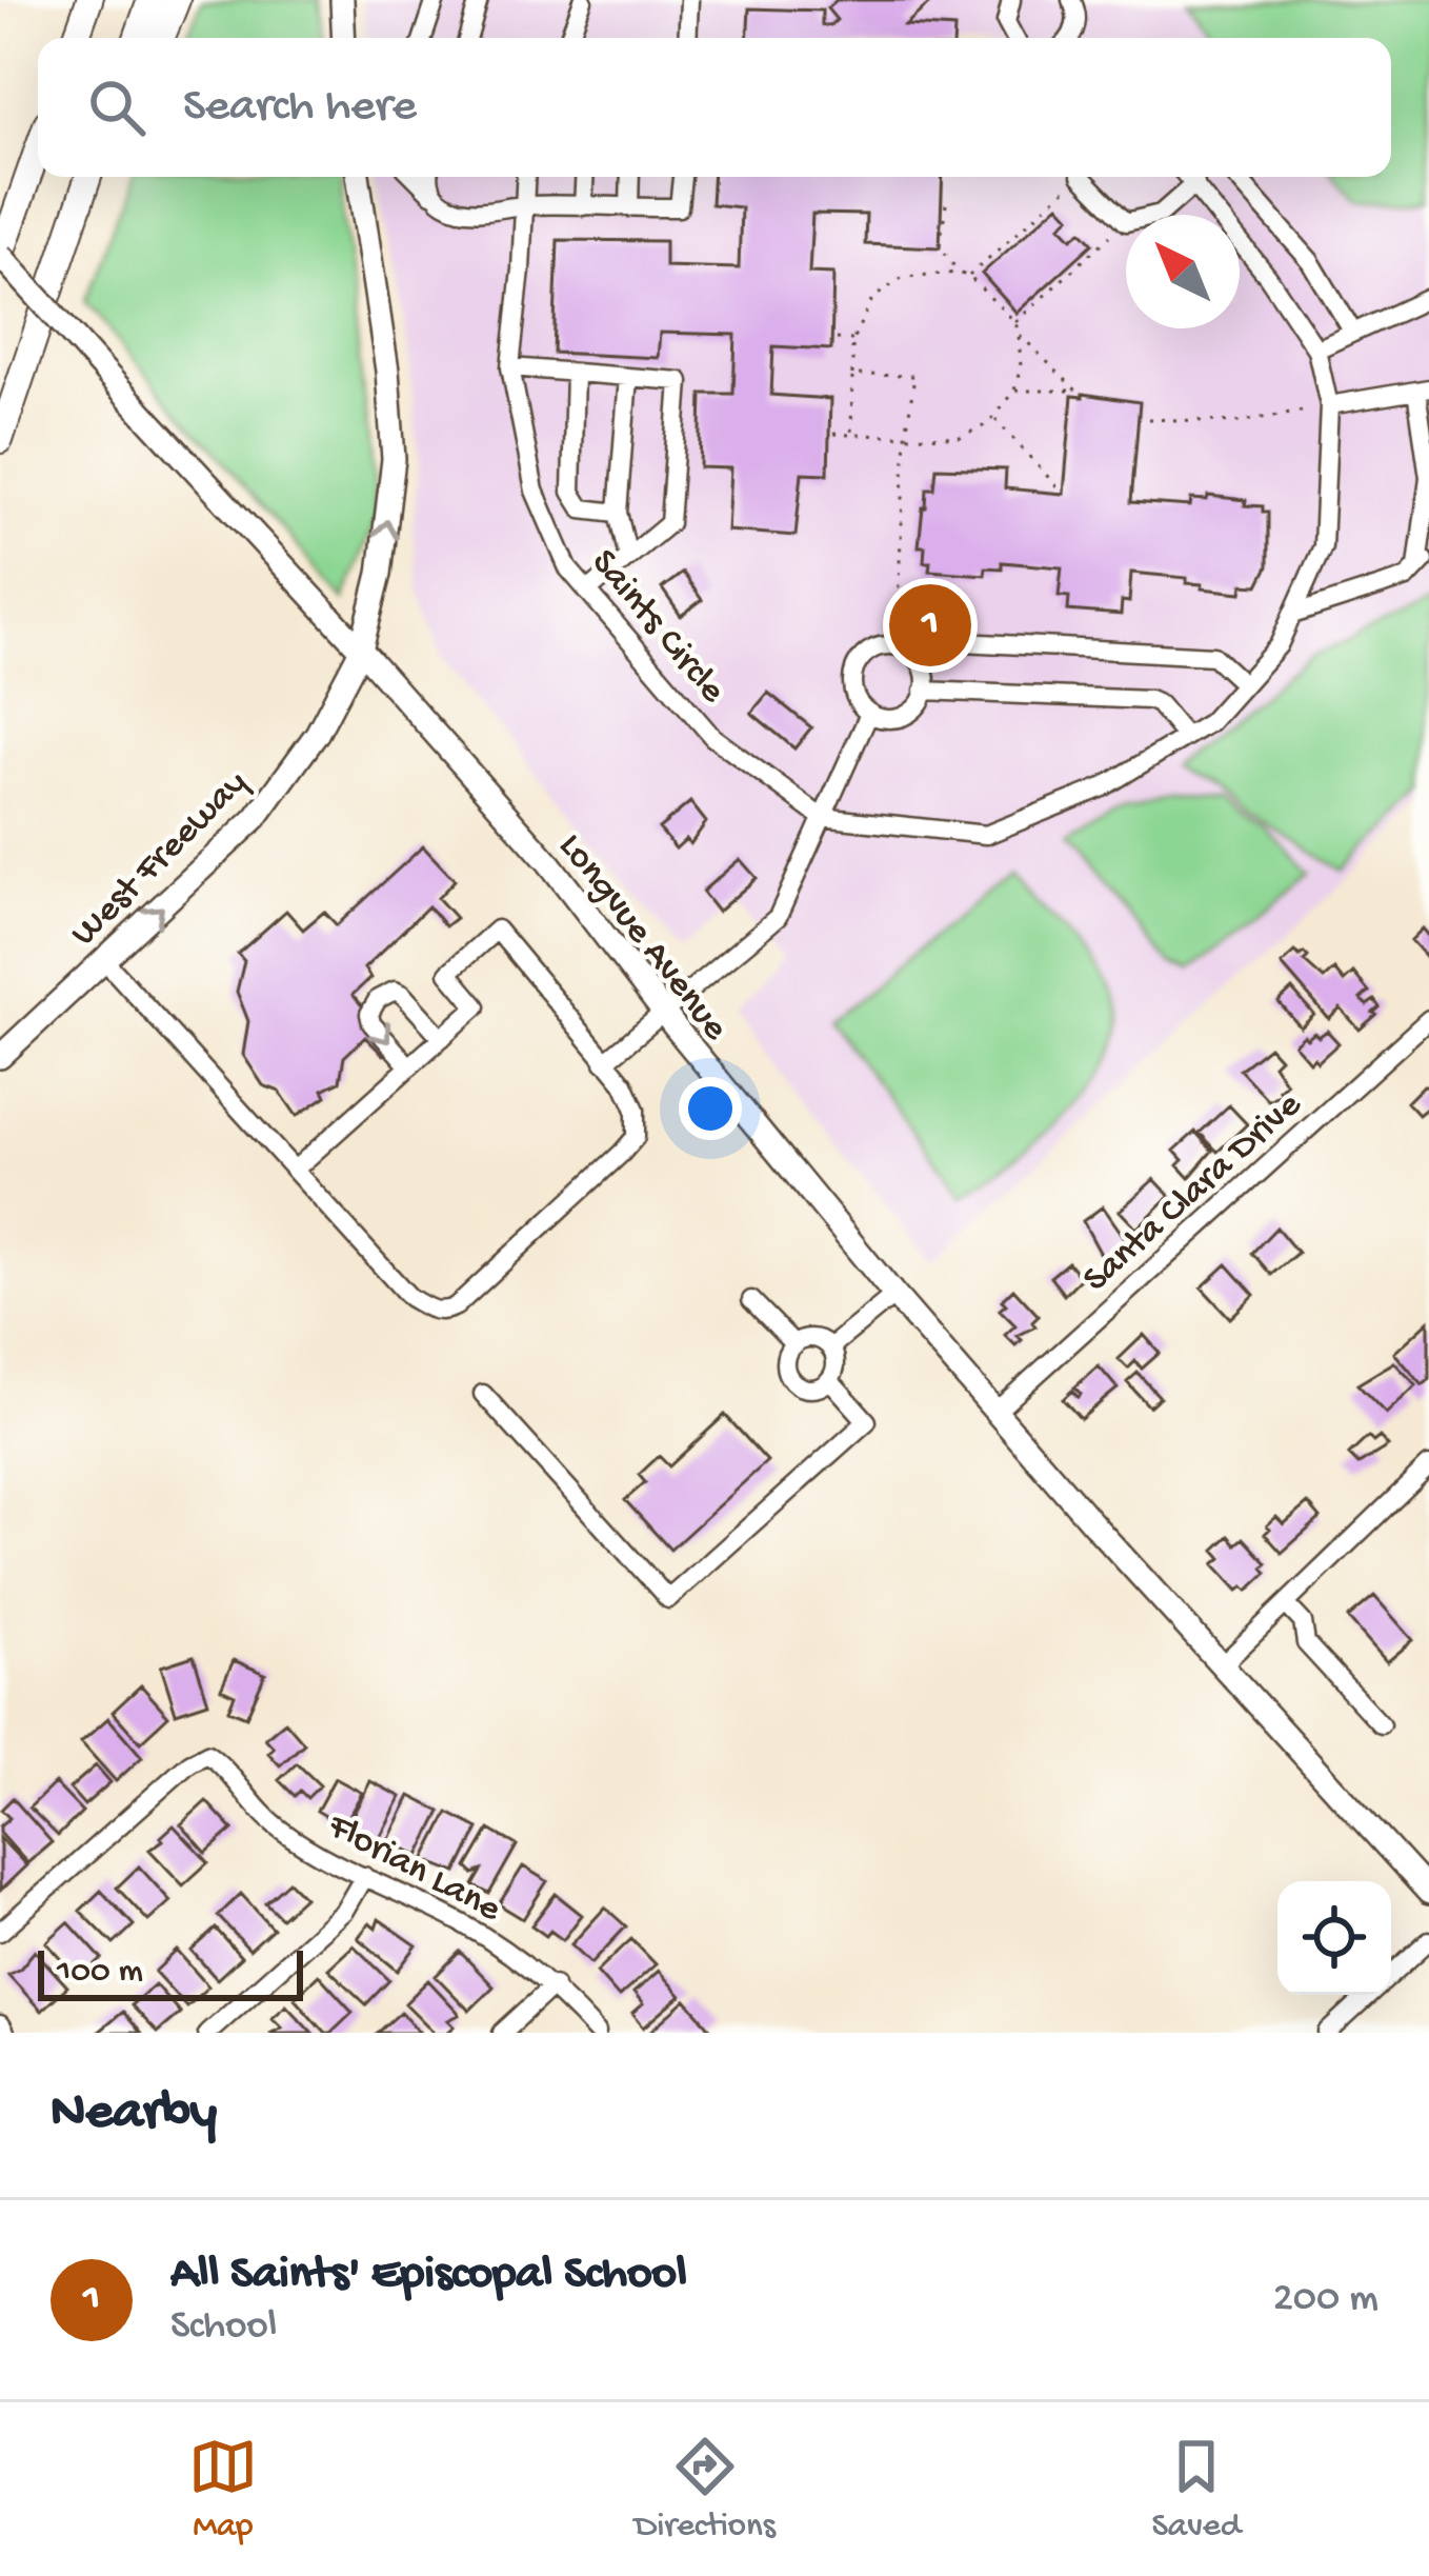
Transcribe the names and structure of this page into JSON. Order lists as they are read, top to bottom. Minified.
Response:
{"streets":{"main road":["West Freeway","Longvue Avenue"],"street":["Saints Circle","Santa Clara Drive","Florian Lane"]},"crossings":[["West Freeway","Longvue Avenue"],["Longvue Avenue","Santa Clara Drive"]],"one_way":["West Freeway"],"scale_bar":"100 m","north":"top left","page":{"search":"Search here","pins":"1","scale":"100 m","heading":"Nearby","list":[{"mark":"1","name":"All Saints' Episcopal School","note":"School","value":"200 m"}],"nav":["Map","Directions","Saved"]}}
